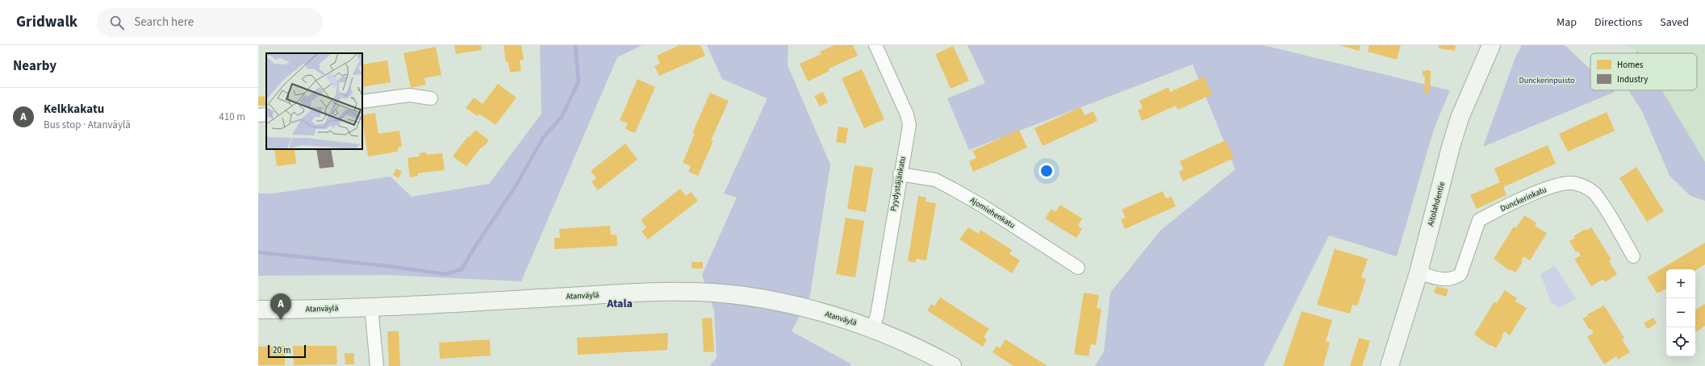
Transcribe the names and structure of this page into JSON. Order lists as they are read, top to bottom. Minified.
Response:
{"streets":{"street":["Pyydystäjänkatu","Dunckerinkatu","Aitolahdentie","Ajomiehenkatu","Atanväylä"]},"crossings":[["Pyydystäjänkatu","Ajomiehenkatu"],["Pyydystäjänkatu","Atanväylä"],["Dunckerinkatu","Aitolahdentie"]],"districts":["Atala"],"parks":["Dunckerinpuisto"],"legend":["Homes","Industry"],"scale_bar":"20 m","page":{"header":"Gridwalk","search":"Search here","nav":["Map","Directions","Saved"],"heading":"Nearby","list":[{"mark":"A","name":"Kelkkakatu","note":"Bus stop · Atanväylä","value":"410 m"}],"map_buttons":["+","−"],"pins":"A","scale":"20 m"}}
